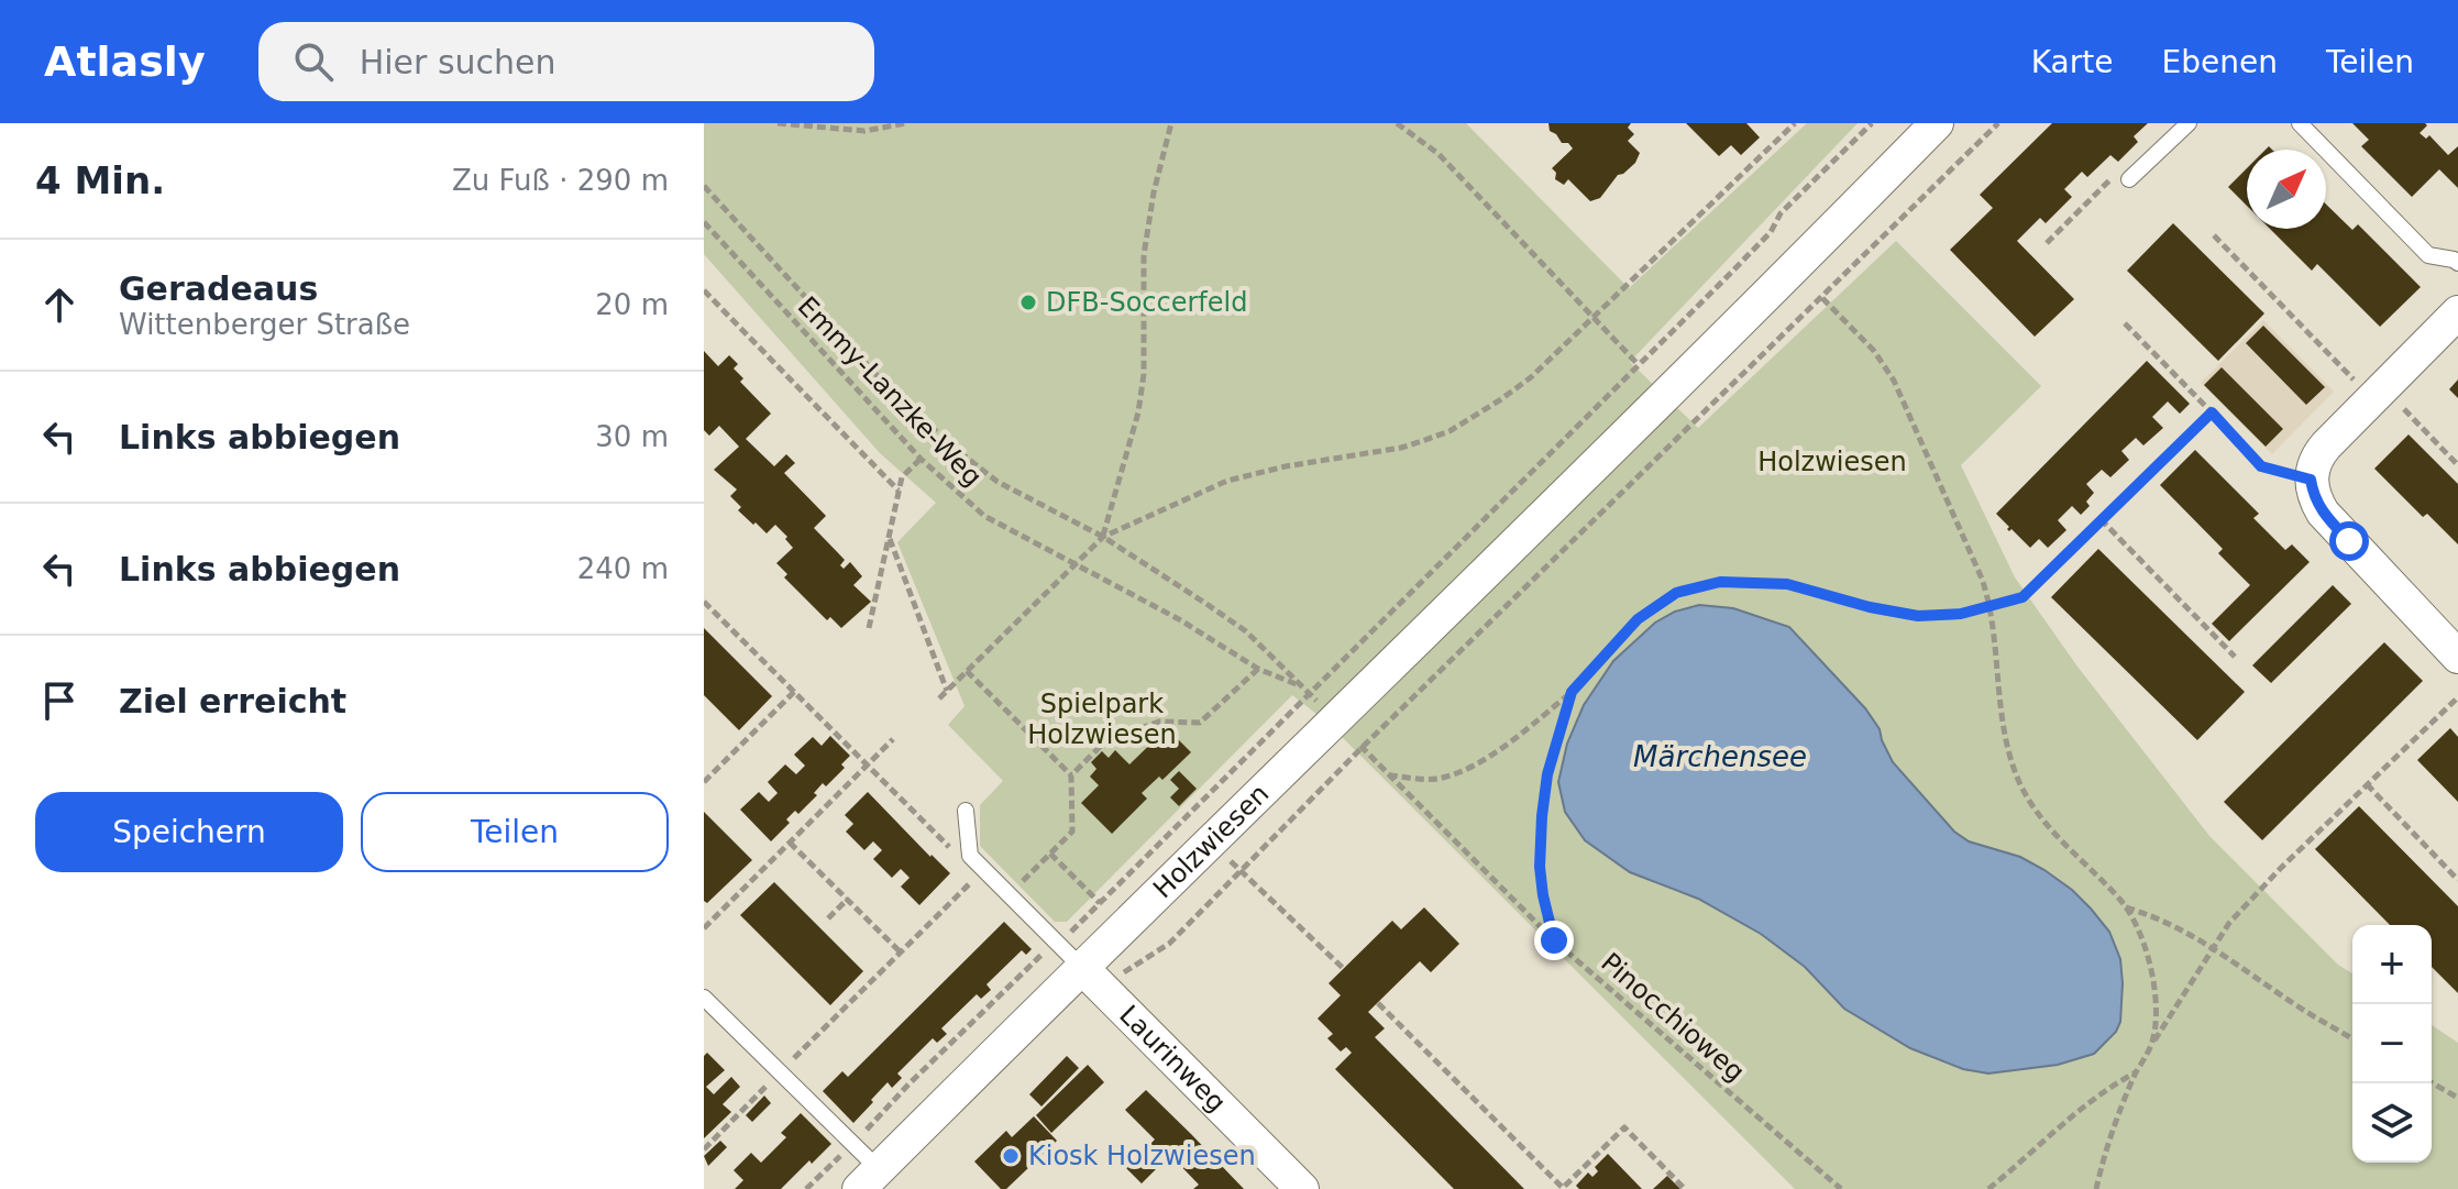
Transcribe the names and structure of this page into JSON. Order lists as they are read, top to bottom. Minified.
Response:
{"streets":{"street":["Holzwiesen","Laurinweg"],"path":["Emmy-Lanzke-Weg","Pinocchioweg"]},"crossings":[["Holzwiesen","Pinocchioweg"],["Holzwiesen","Laurinweg"]],"water":["Märchensee"],"parks":["Holzwiesen","Spielpark Holzwiesen"],"places":["DFB-Soccerfeld","Kiosk Holzwiesen"],"north":"top right","page":{"header":"Atlasly","search":"Hier suchen","nav":["Karte","Ebenen","Teilen"],"heading":["4 Min.","Zu Fuß · 290 m"],"list":[["Geradeaus","Wittenberger Straße","20 m"],["Links abbiegen","30 m"],["Links abbiegen","240 m"],"Ziel erreicht"],"buttons":["Speichern","Teilen"],"map_buttons":["+","−"]}}
